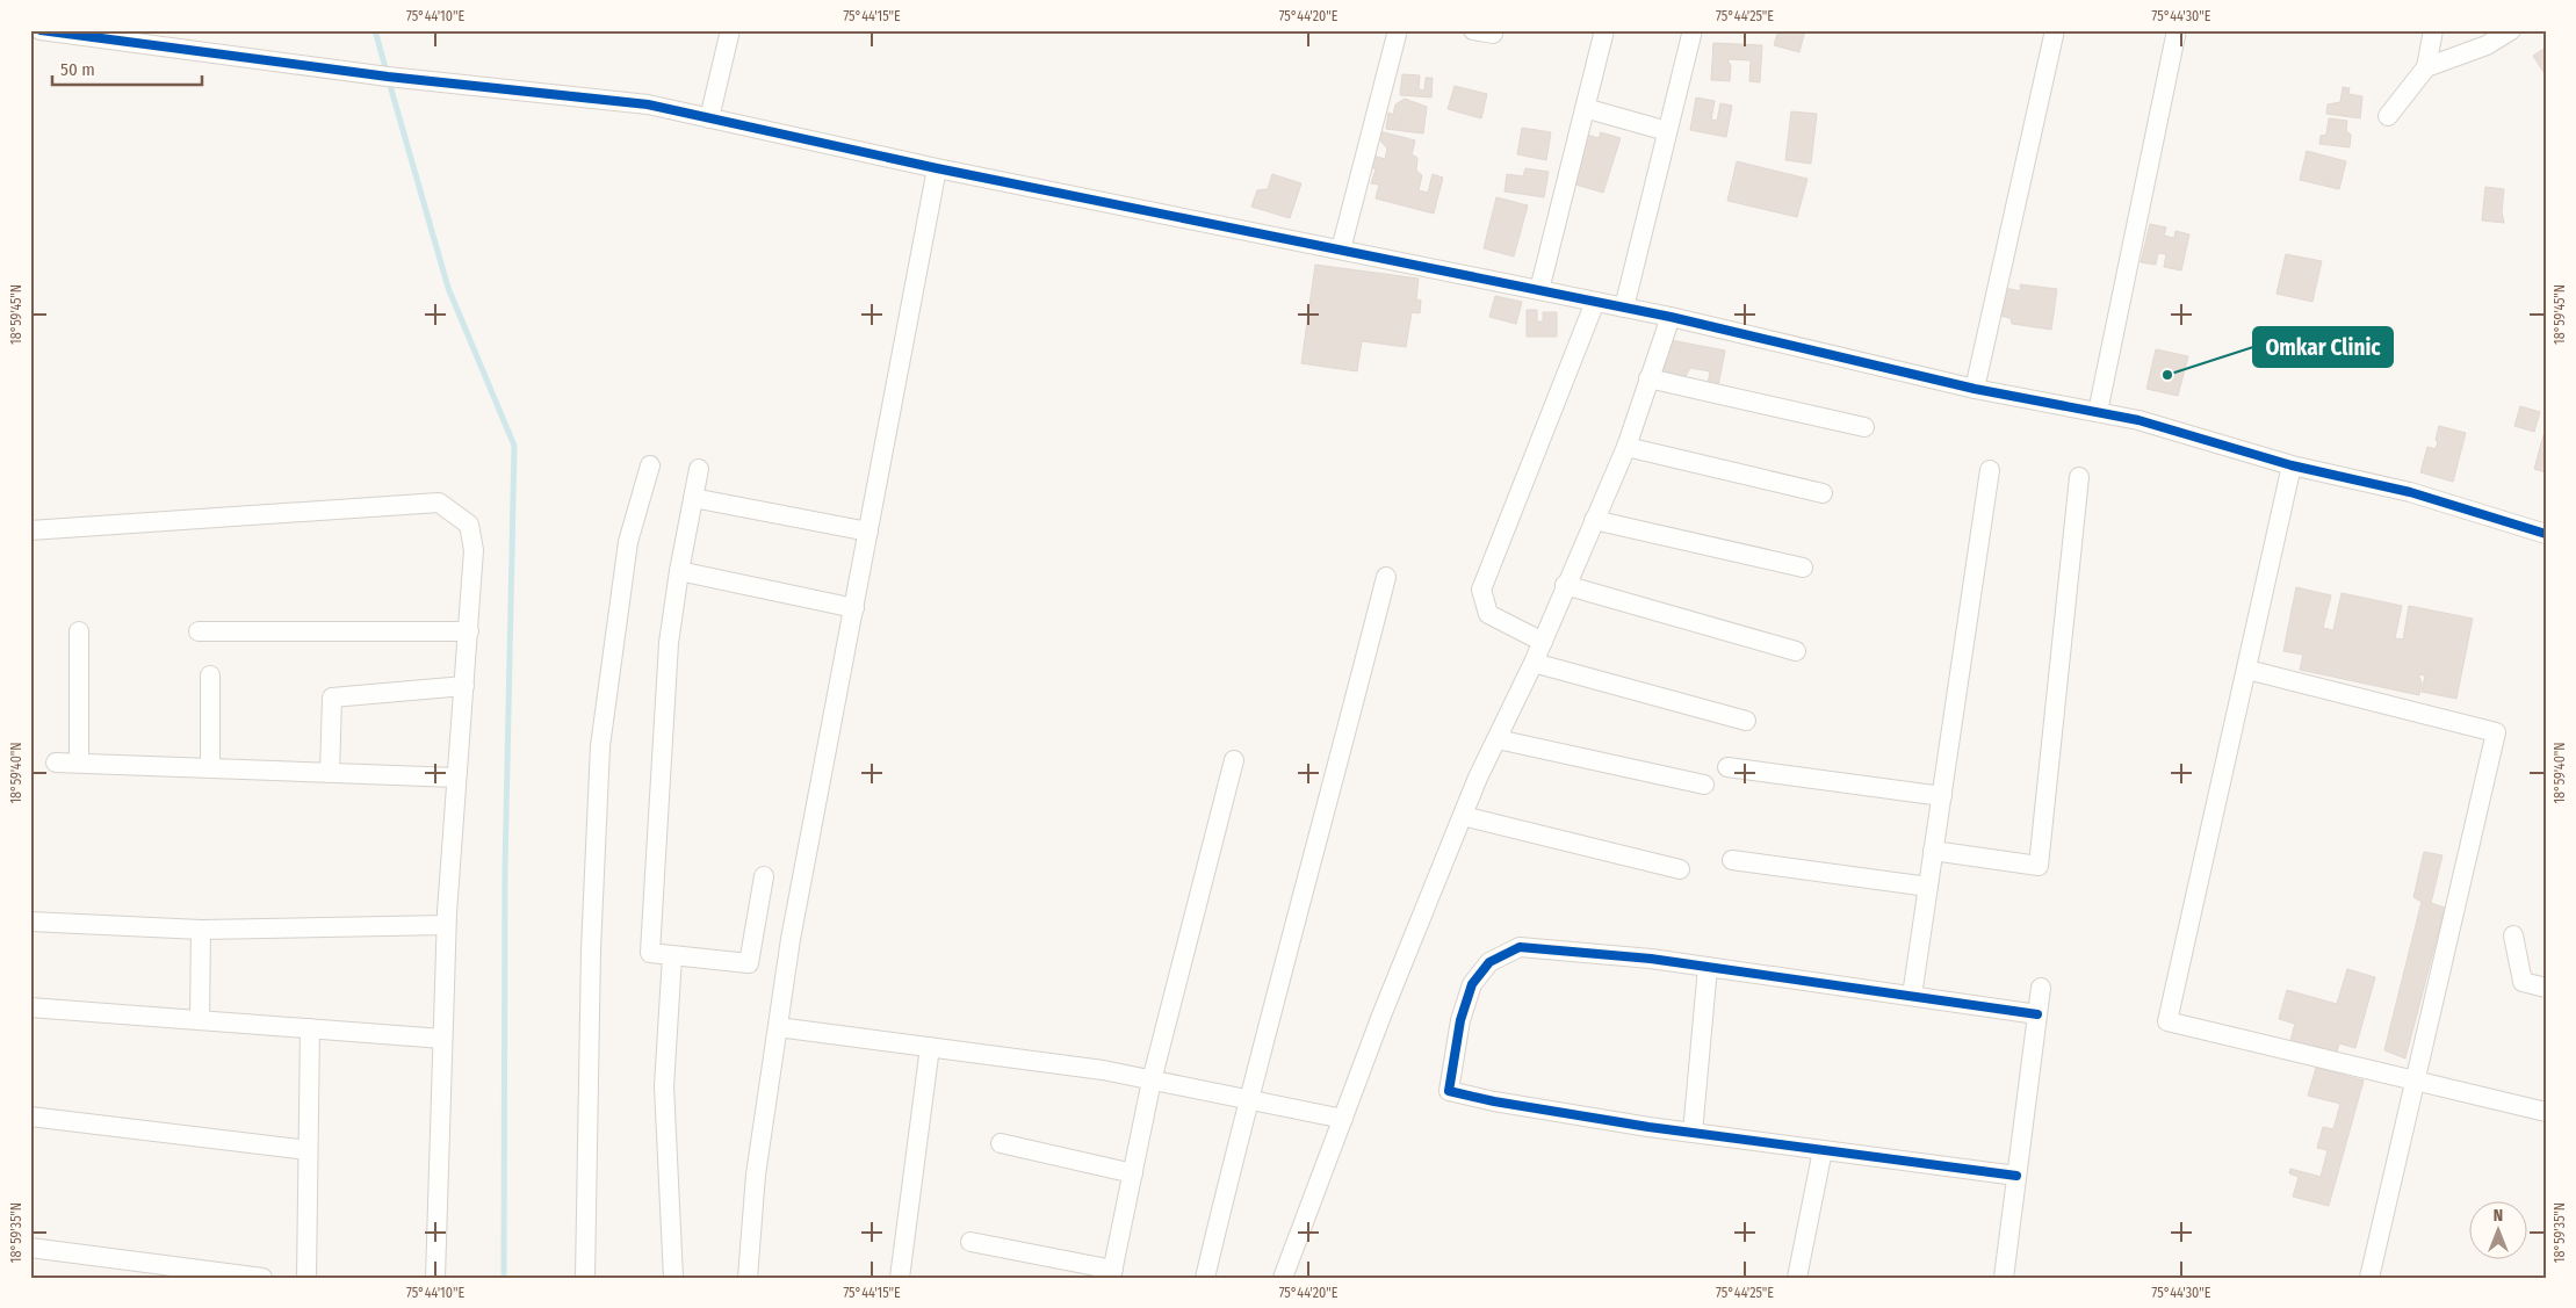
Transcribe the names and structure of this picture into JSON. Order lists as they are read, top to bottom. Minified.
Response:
{"places":["Omkar Clinic"],"scale_bar":"50 m","north":"top","coordinates":["75°44'10\"E","75°44'15\"E","75°44'20\"E","75°44'25\"E","75°44'30\"E","18°59'45\"N","18°59'40\"N","18°59'35\"N"]}
